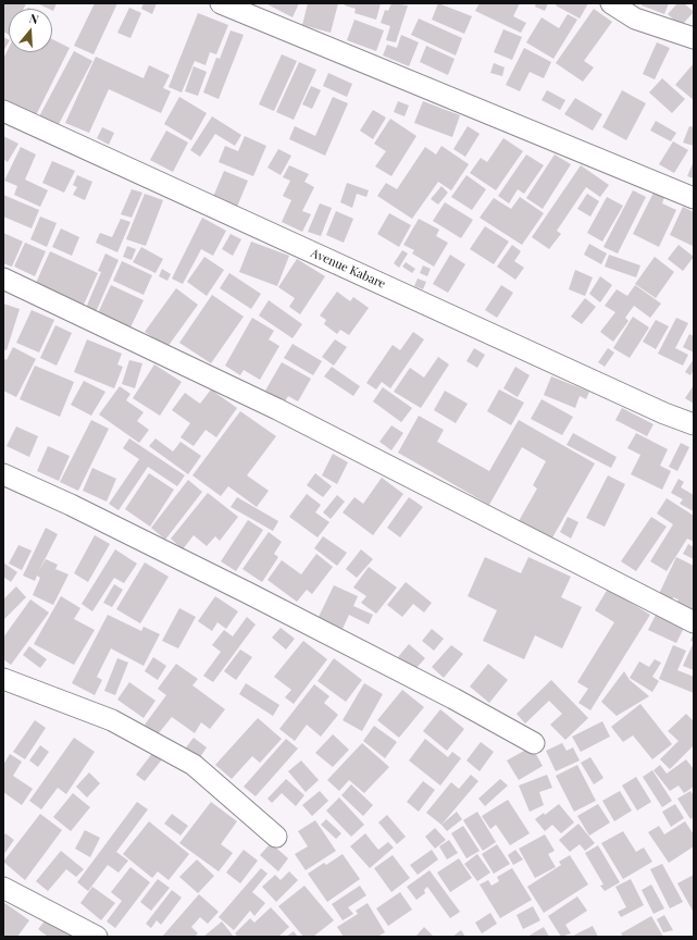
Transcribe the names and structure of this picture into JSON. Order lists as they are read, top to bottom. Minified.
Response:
{"streets":{"street":["Avenue Kabare"]},"north":"top"}
